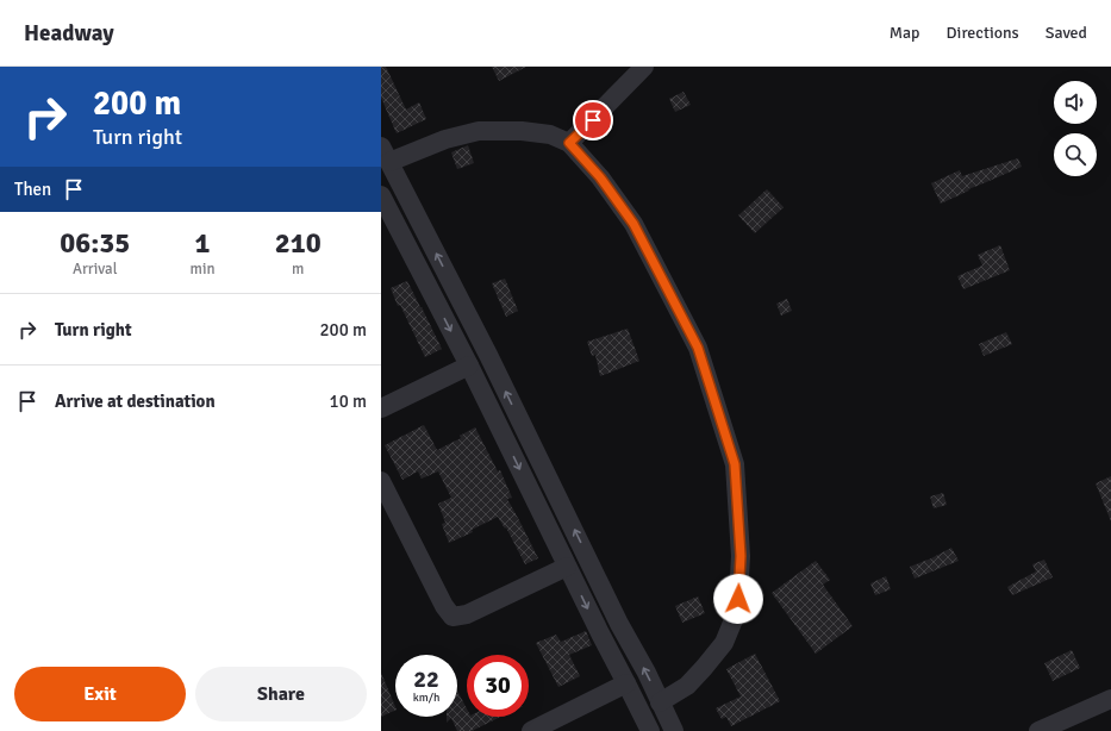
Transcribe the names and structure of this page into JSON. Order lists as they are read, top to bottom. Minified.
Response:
{"page":{"header":"Headway","nav":["Map","Directions","Saved"],"turn":["200 m","Turn right"],"then":"Then","eta":["06:35","Arrival","1","min","210","m"],"list":[{"name":"Turn right","value":"200 m"},{"name":"Arrive at destination","value":"10 m"}],"speed":"22 km/h","limit":"30","buttons":["Exit","Share"]}}
